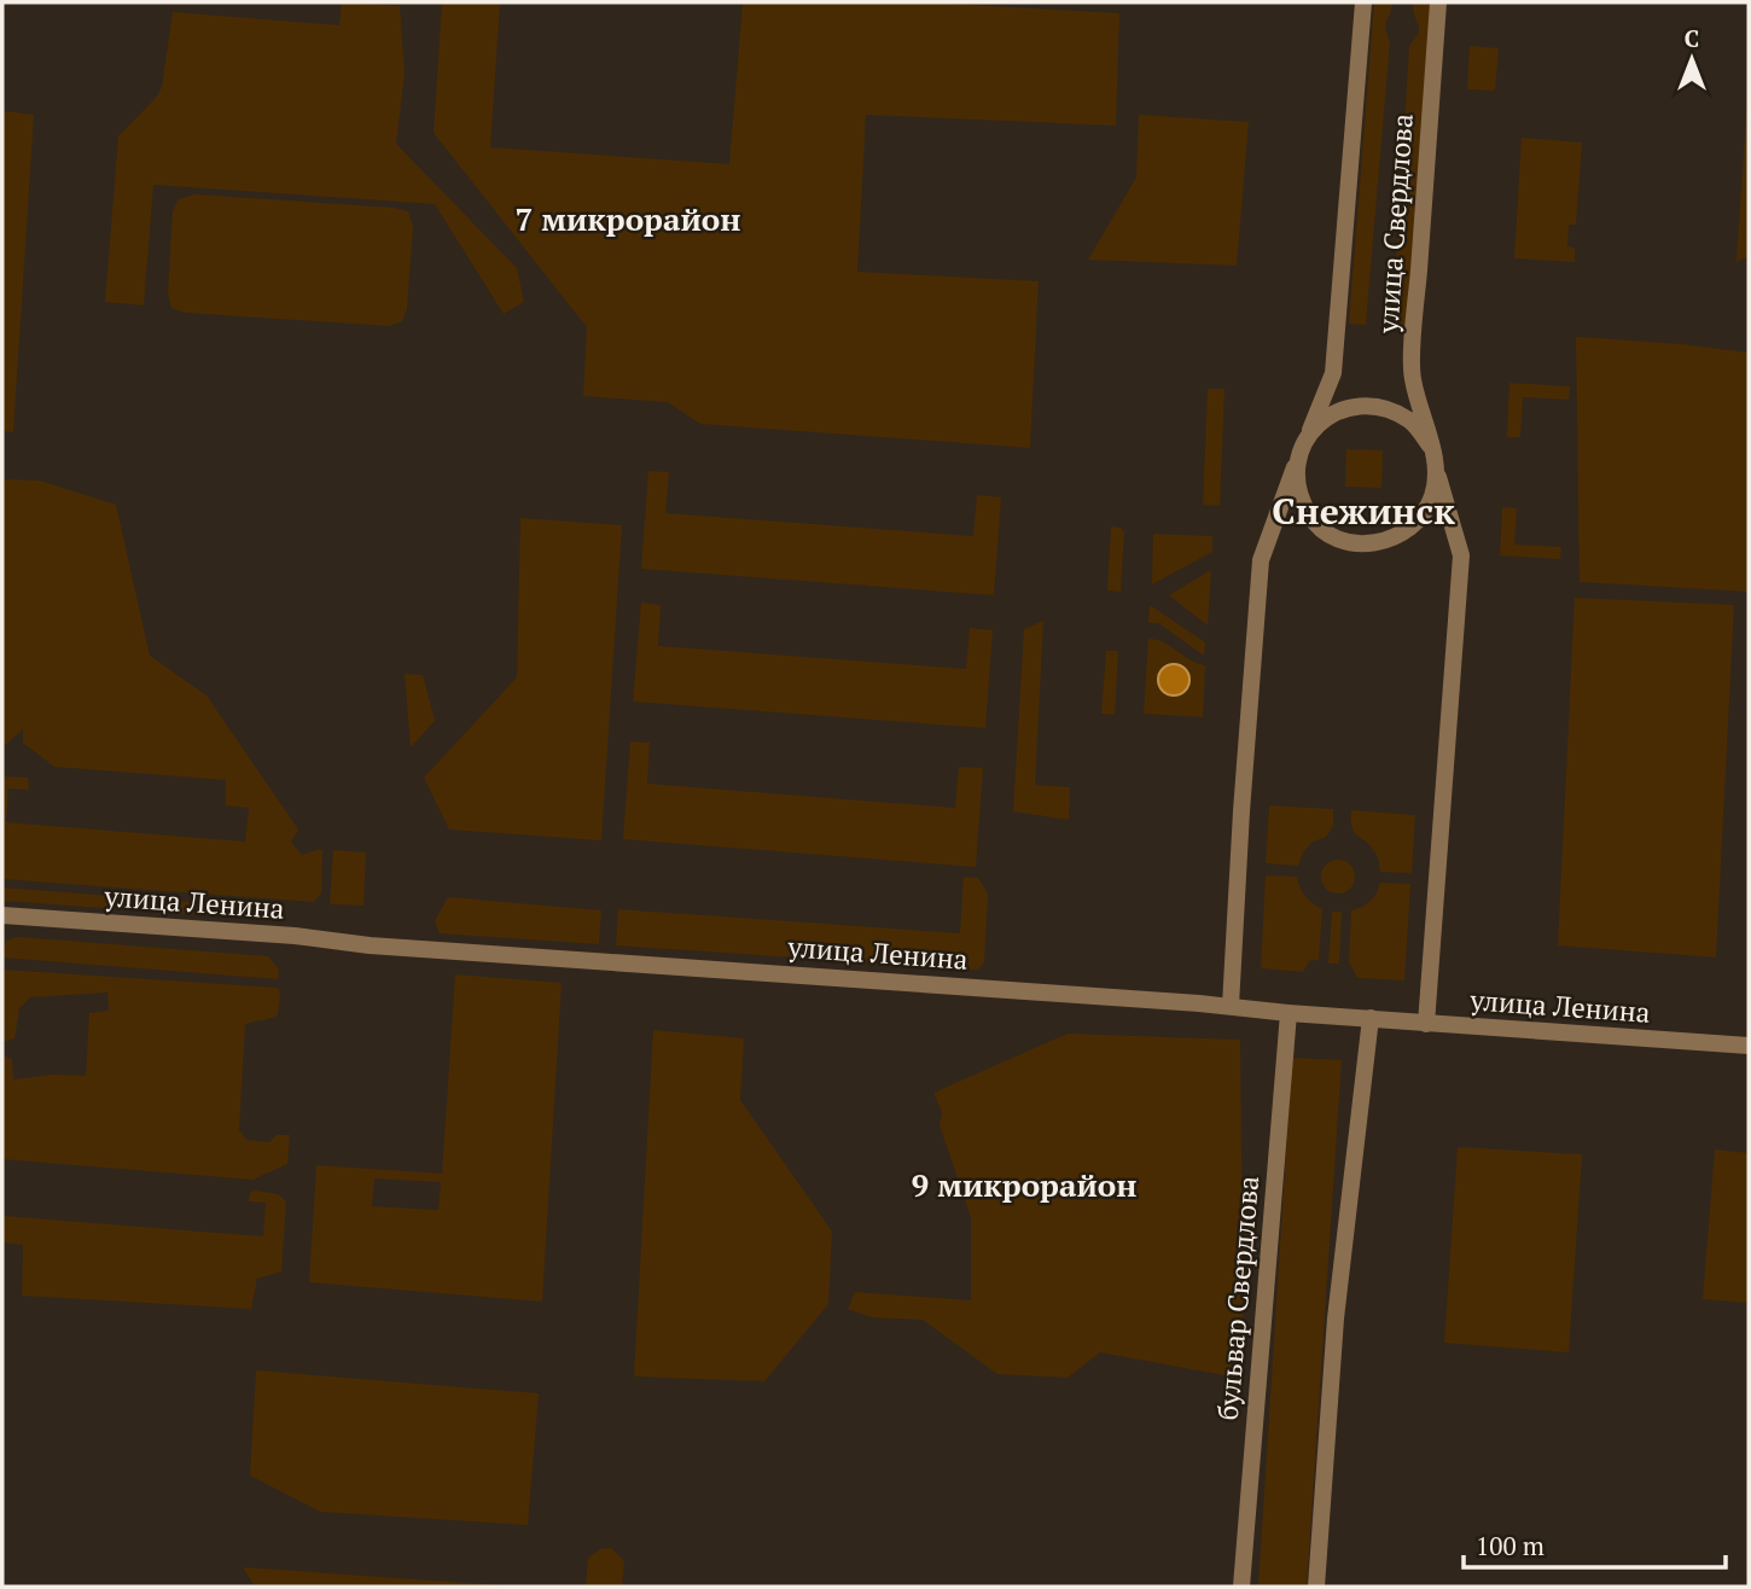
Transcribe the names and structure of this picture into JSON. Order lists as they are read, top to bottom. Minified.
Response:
{"streets":{"street":["улица Свердлова","улица Ленина","бульвар Свердлова"]},"crossings":[["улица Ленина","бульвар Свердлова"]],"districts":["7 микрорайон","Снежинск","9 микрорайон"],"scale_bar":"100 m","north":"top"}
